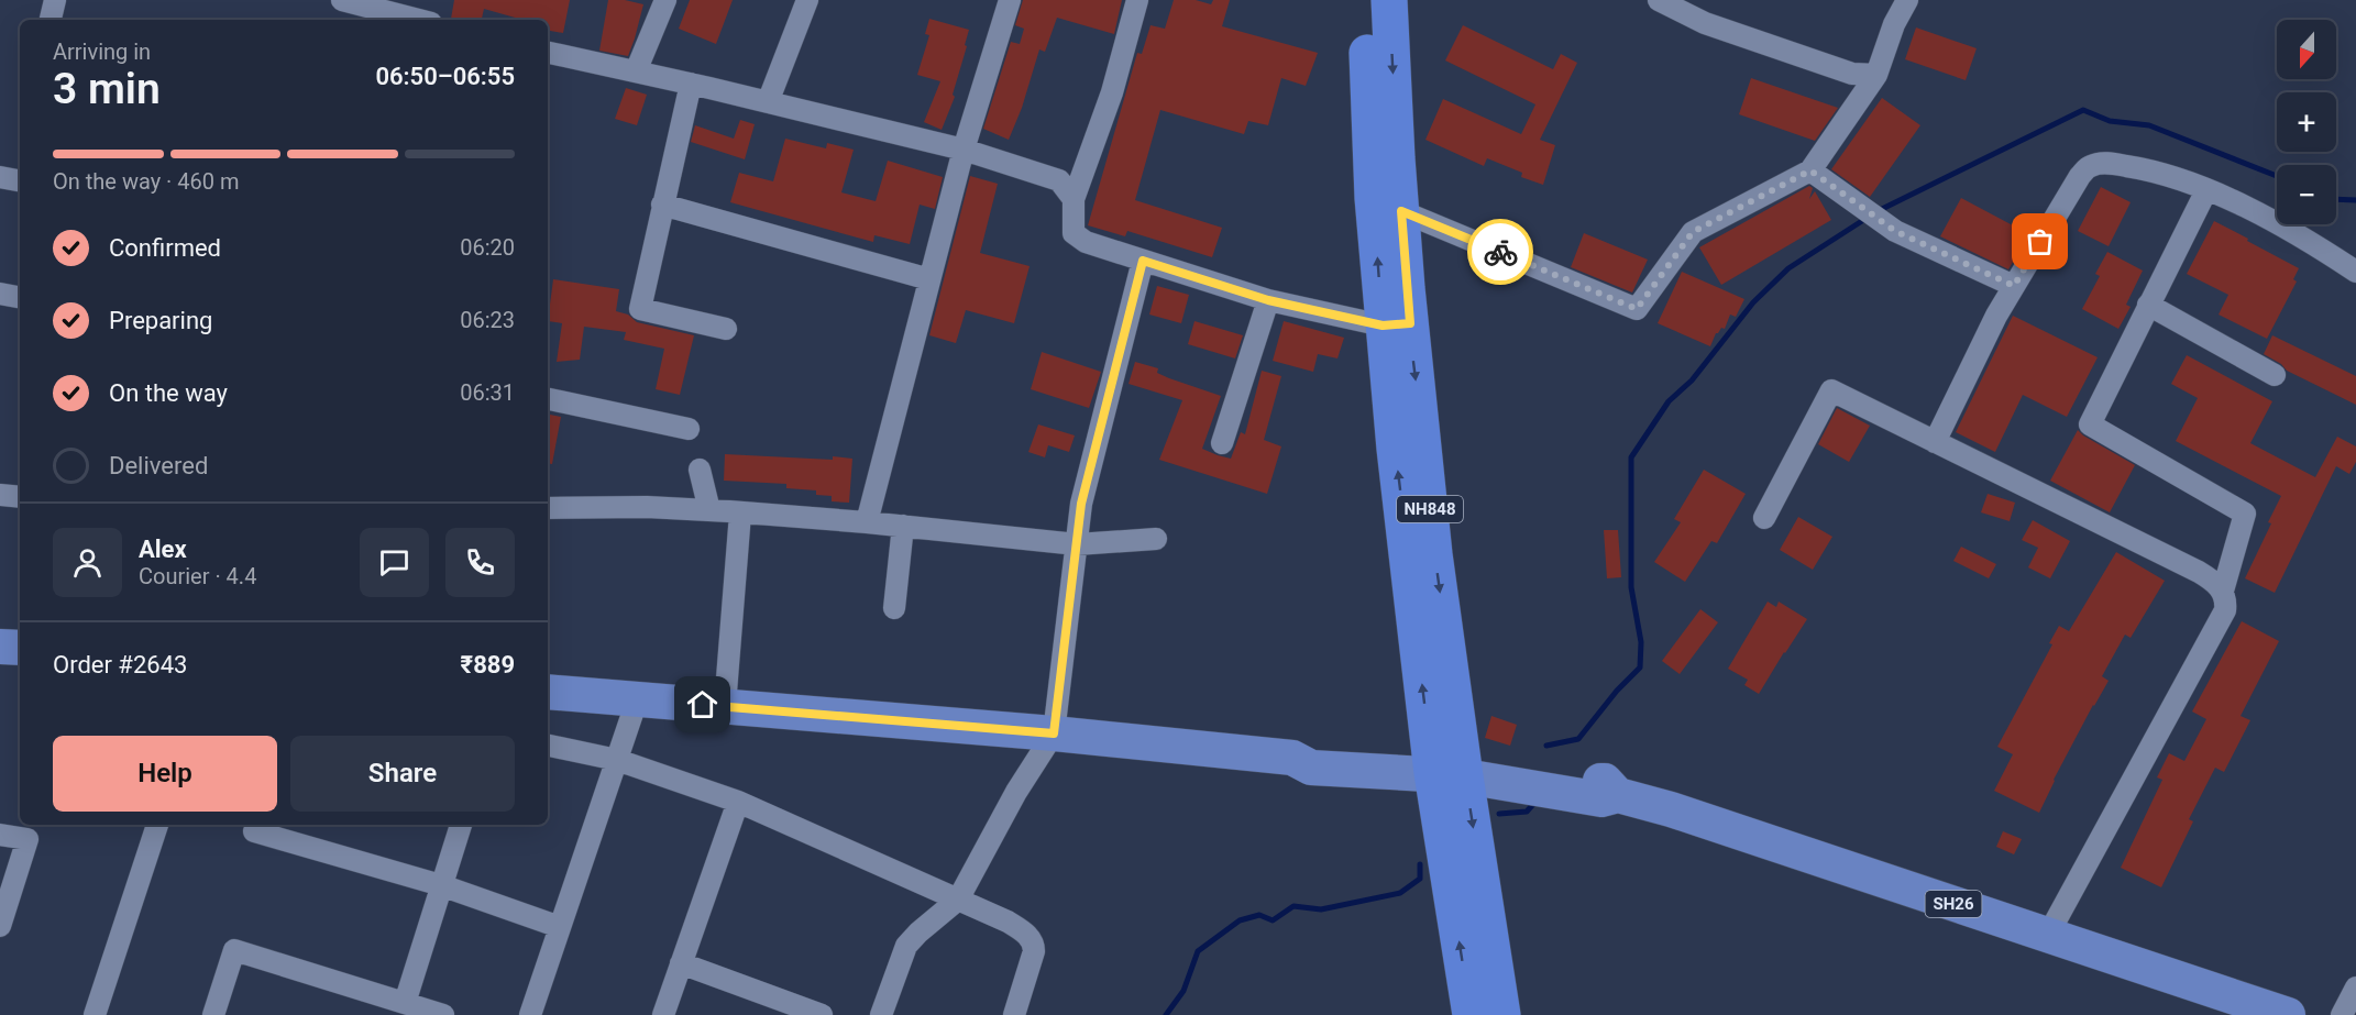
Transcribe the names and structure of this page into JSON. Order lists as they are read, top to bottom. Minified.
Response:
{"streets":{"highway":["NH848"],"main road":["SH26"]},"crossings":[["NH848","SH26"]],"north":"bottom","page":{"map_buttons":["+","−"],"heading":["3 min","Arriving in","06:50–06:55"],"panel":["Alex","Courier · 4.4","Order #2643","₹889"],"bar":"On the way · 460 m","list":[["Confirmed","06:20"],["Preparing","06:23"],["On the way","06:31"],"Delivered"],"buttons":["Help","Share"]}}
